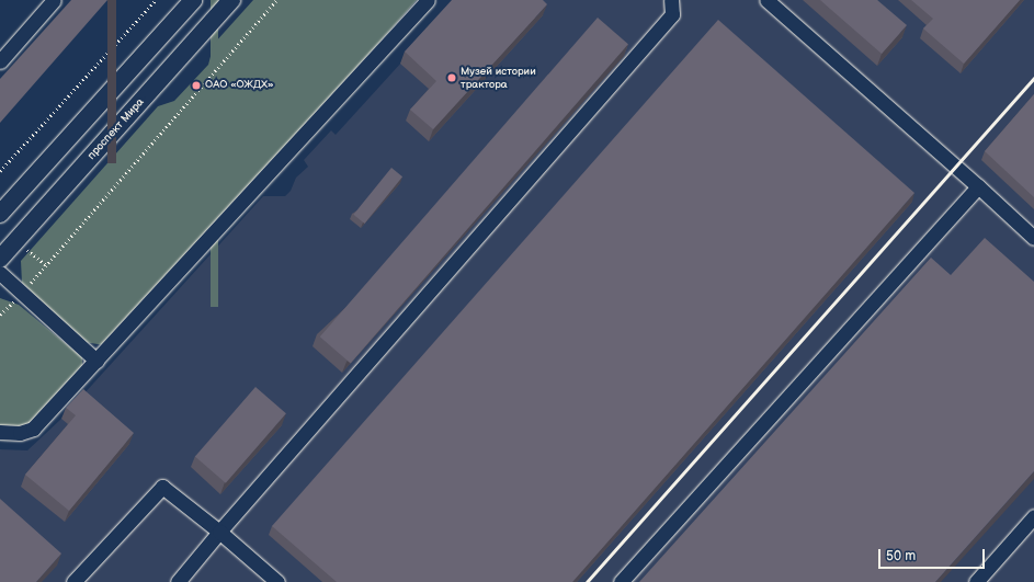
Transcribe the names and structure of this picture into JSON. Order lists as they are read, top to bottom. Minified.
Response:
{"streets":{"main road":["проспект Мира"]},"places":["Музей истории трактора","ОАО «ОЖДХ»"],"scale_bar":"50 m"}
